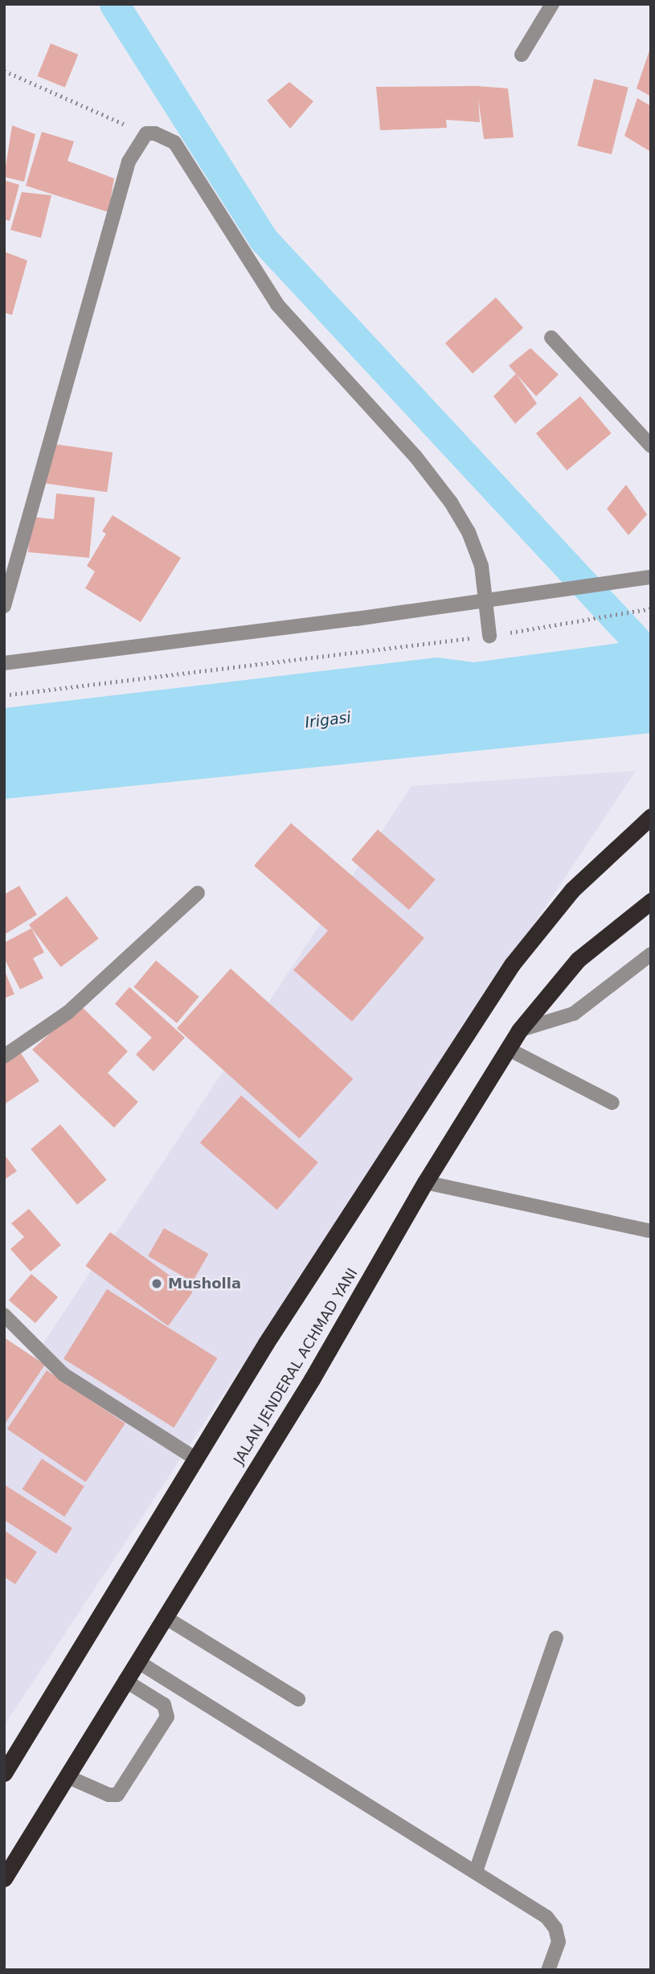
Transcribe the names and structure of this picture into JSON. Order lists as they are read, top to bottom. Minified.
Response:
{"streets":{"highway":["JALAN JENDERAL ACHMAD YANI"]},"water":["Irigasi"],"places":["Musholla"]}
